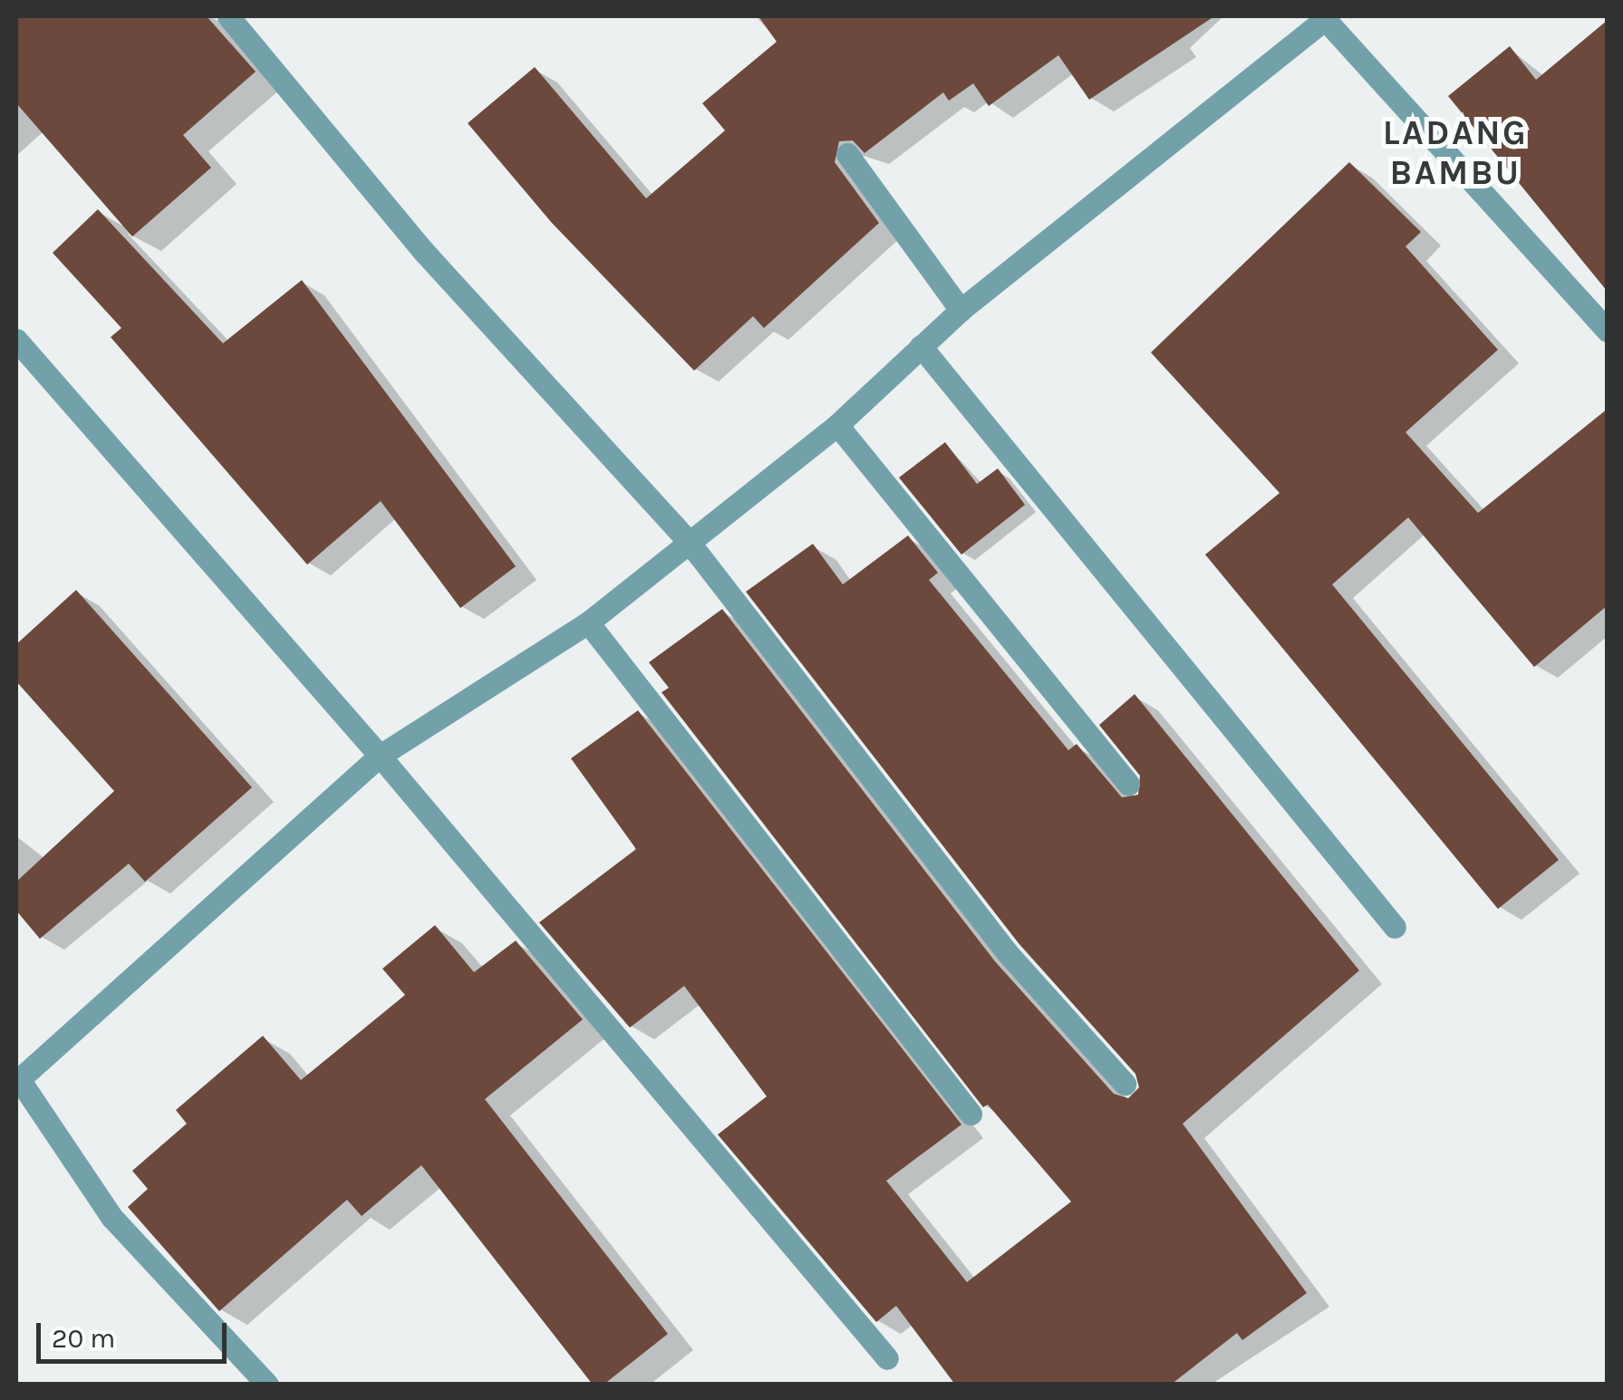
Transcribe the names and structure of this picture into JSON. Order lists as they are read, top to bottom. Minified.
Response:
{"districts":["LADANG BAMBU"],"scale_bar":"20 m"}
